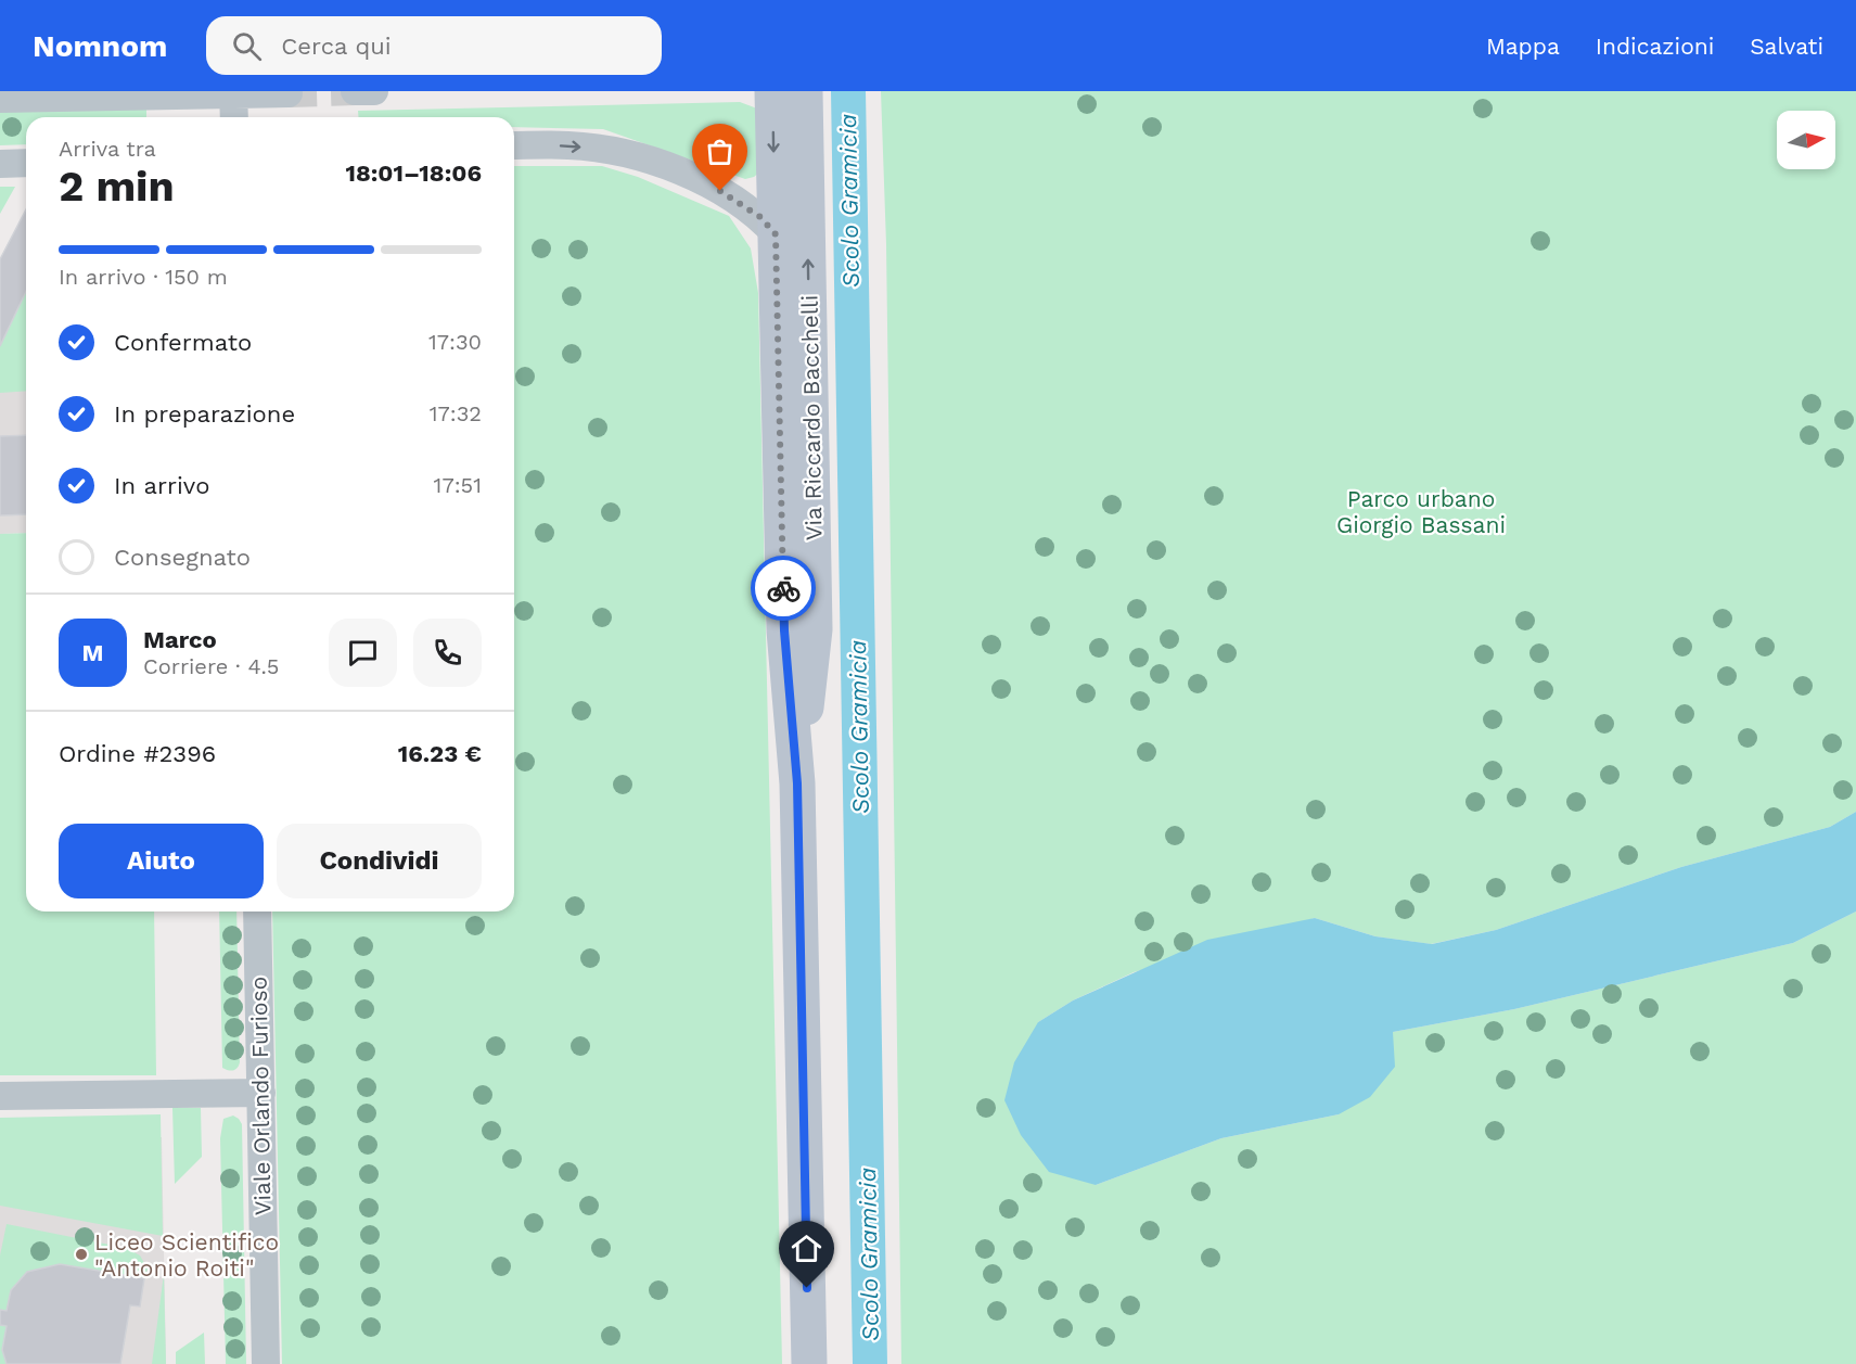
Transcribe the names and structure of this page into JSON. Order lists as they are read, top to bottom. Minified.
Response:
{"streets":{"main road":["Via Riccardo Bacchelli"],"street":["Viale Orlando Furioso"]},"water":["Scolo Gramicia"],"parks":["Parco urbano Giorgio Bassani"],"places":["Liceo Scientifico \"Antonio Roiti\""],"north":"right","page":{"header":"Nomnom","search":"Cerca qui","nav":["Mappa","Indicazioni","Salvati"],"heading":["2 min","Arriva tra","18:01–18:06"],"panel":["Marco","Corriere · 4.5","Ordine #2396","16.23 €"],"bar":"In arrivo · 150 m","list":[["Confermato","17:30"],["In preparazione","17:32"],["In arrivo","17:51"],"Consegnato"],"round":"M","buttons":["Aiuto","Condividi"]}}
